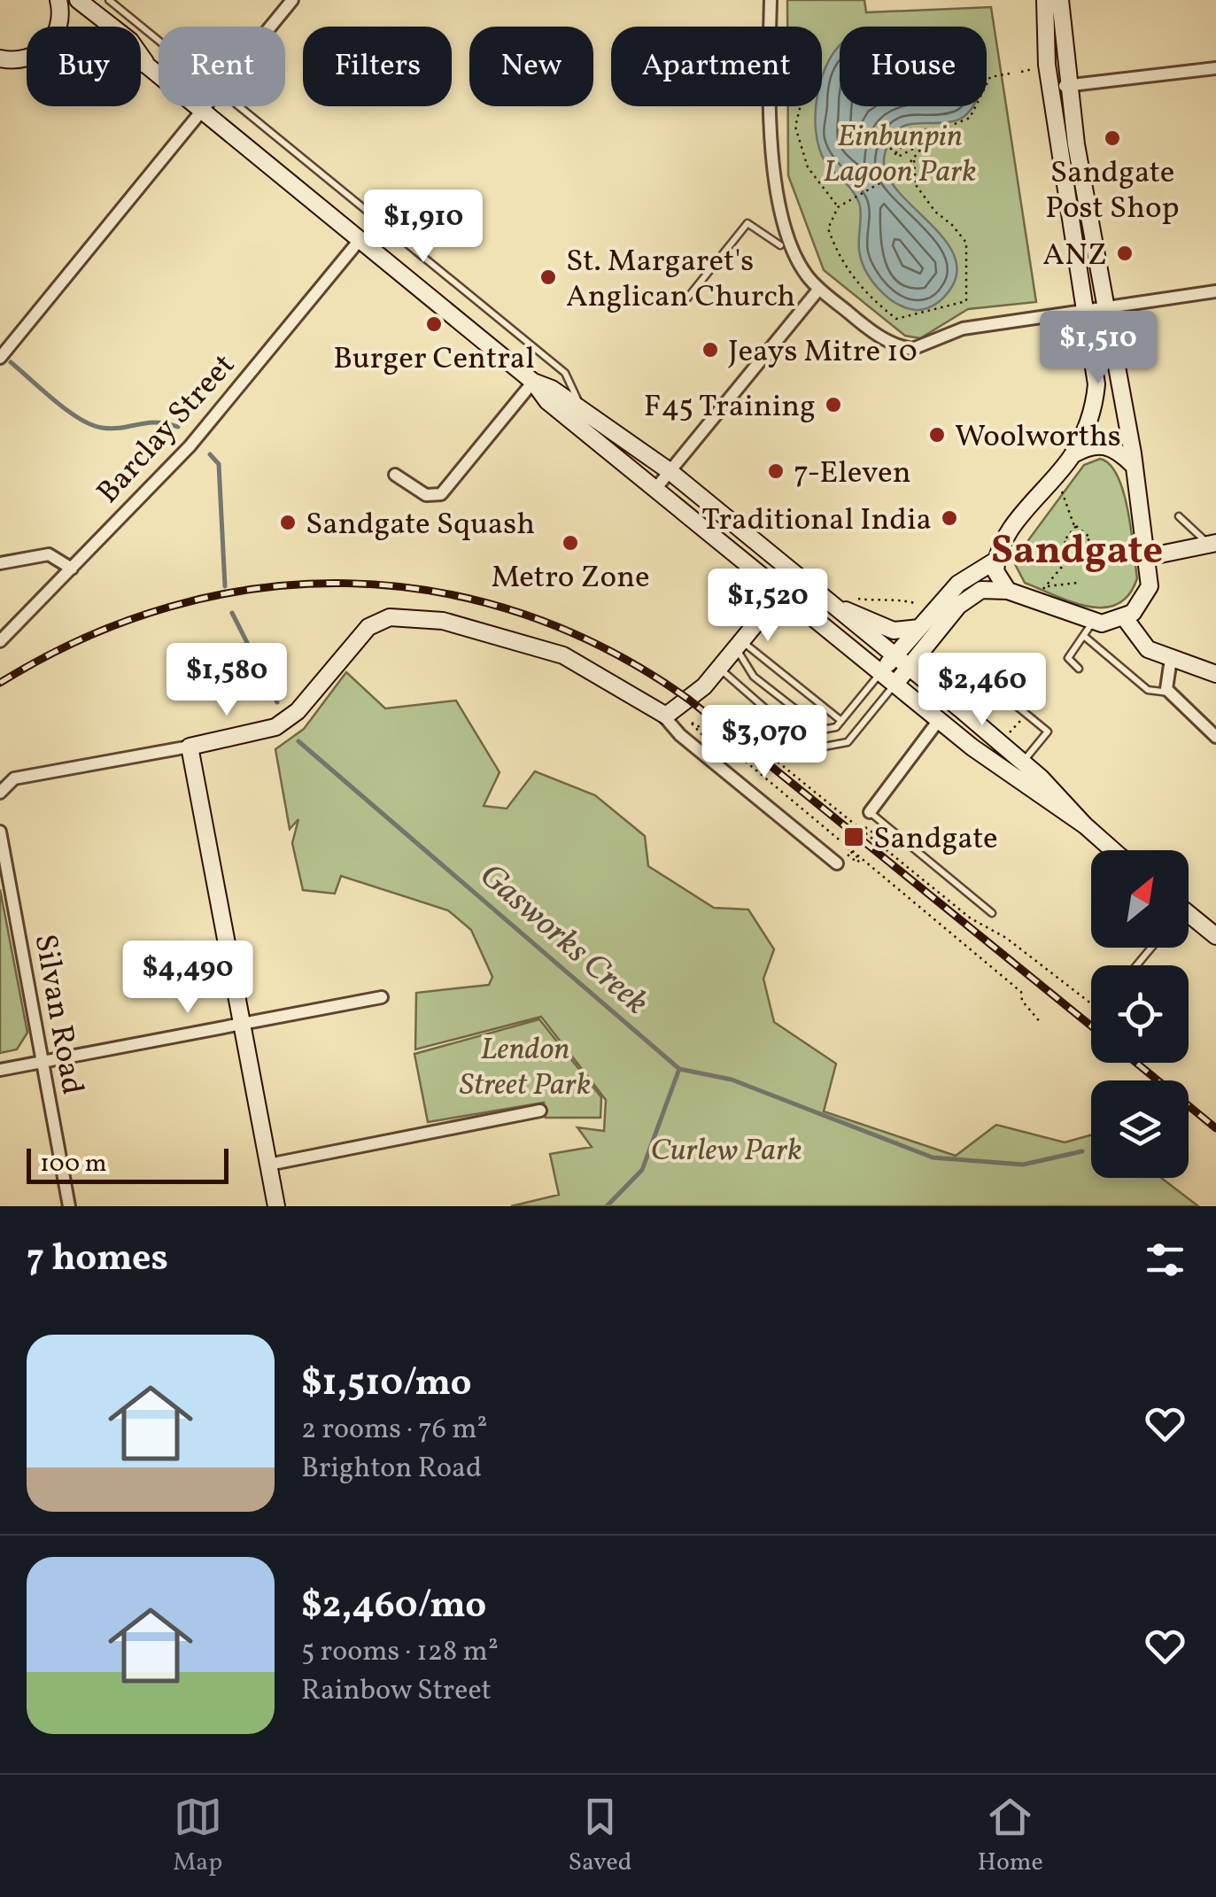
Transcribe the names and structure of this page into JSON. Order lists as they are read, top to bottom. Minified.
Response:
{"streets":{"street":["Barclay Street","Silvan Road"]},"districts":["Sandgate"],"water":["Gasworks Creek"],"parks":["Einbunpin Lagoon Park","Lendon Street Park","Curlew Park"],"places":{"other":["Sandgate Post Shop","ANZ","St. Margaret's Anglican Church","Burger Central","Jeays Mitre 10","F45 Training","Woolworths","7-Eleven","Traditional India","Sandgate Squash","Metro Zone"],"transit":["Sandgate"]},"scale_bar":"100 m","north":"top right","page":{"chip":["Buy","Rent","Filters","New","Apartment","House"],"price":["$1,910","$1,510","$1,520","$1,580","$2,460","$3,070","$4,490"],"scale":"100 m","heading":"7 homes","list":[{"name":"$1,510/mo","note":"2 rooms · 76 m² · Brighton Road"},{"name":"$2,460/mo","note":"5 rooms · 128 m² · Rainbow Street"}],"tabs":["Map","Saved","Home"]}}
